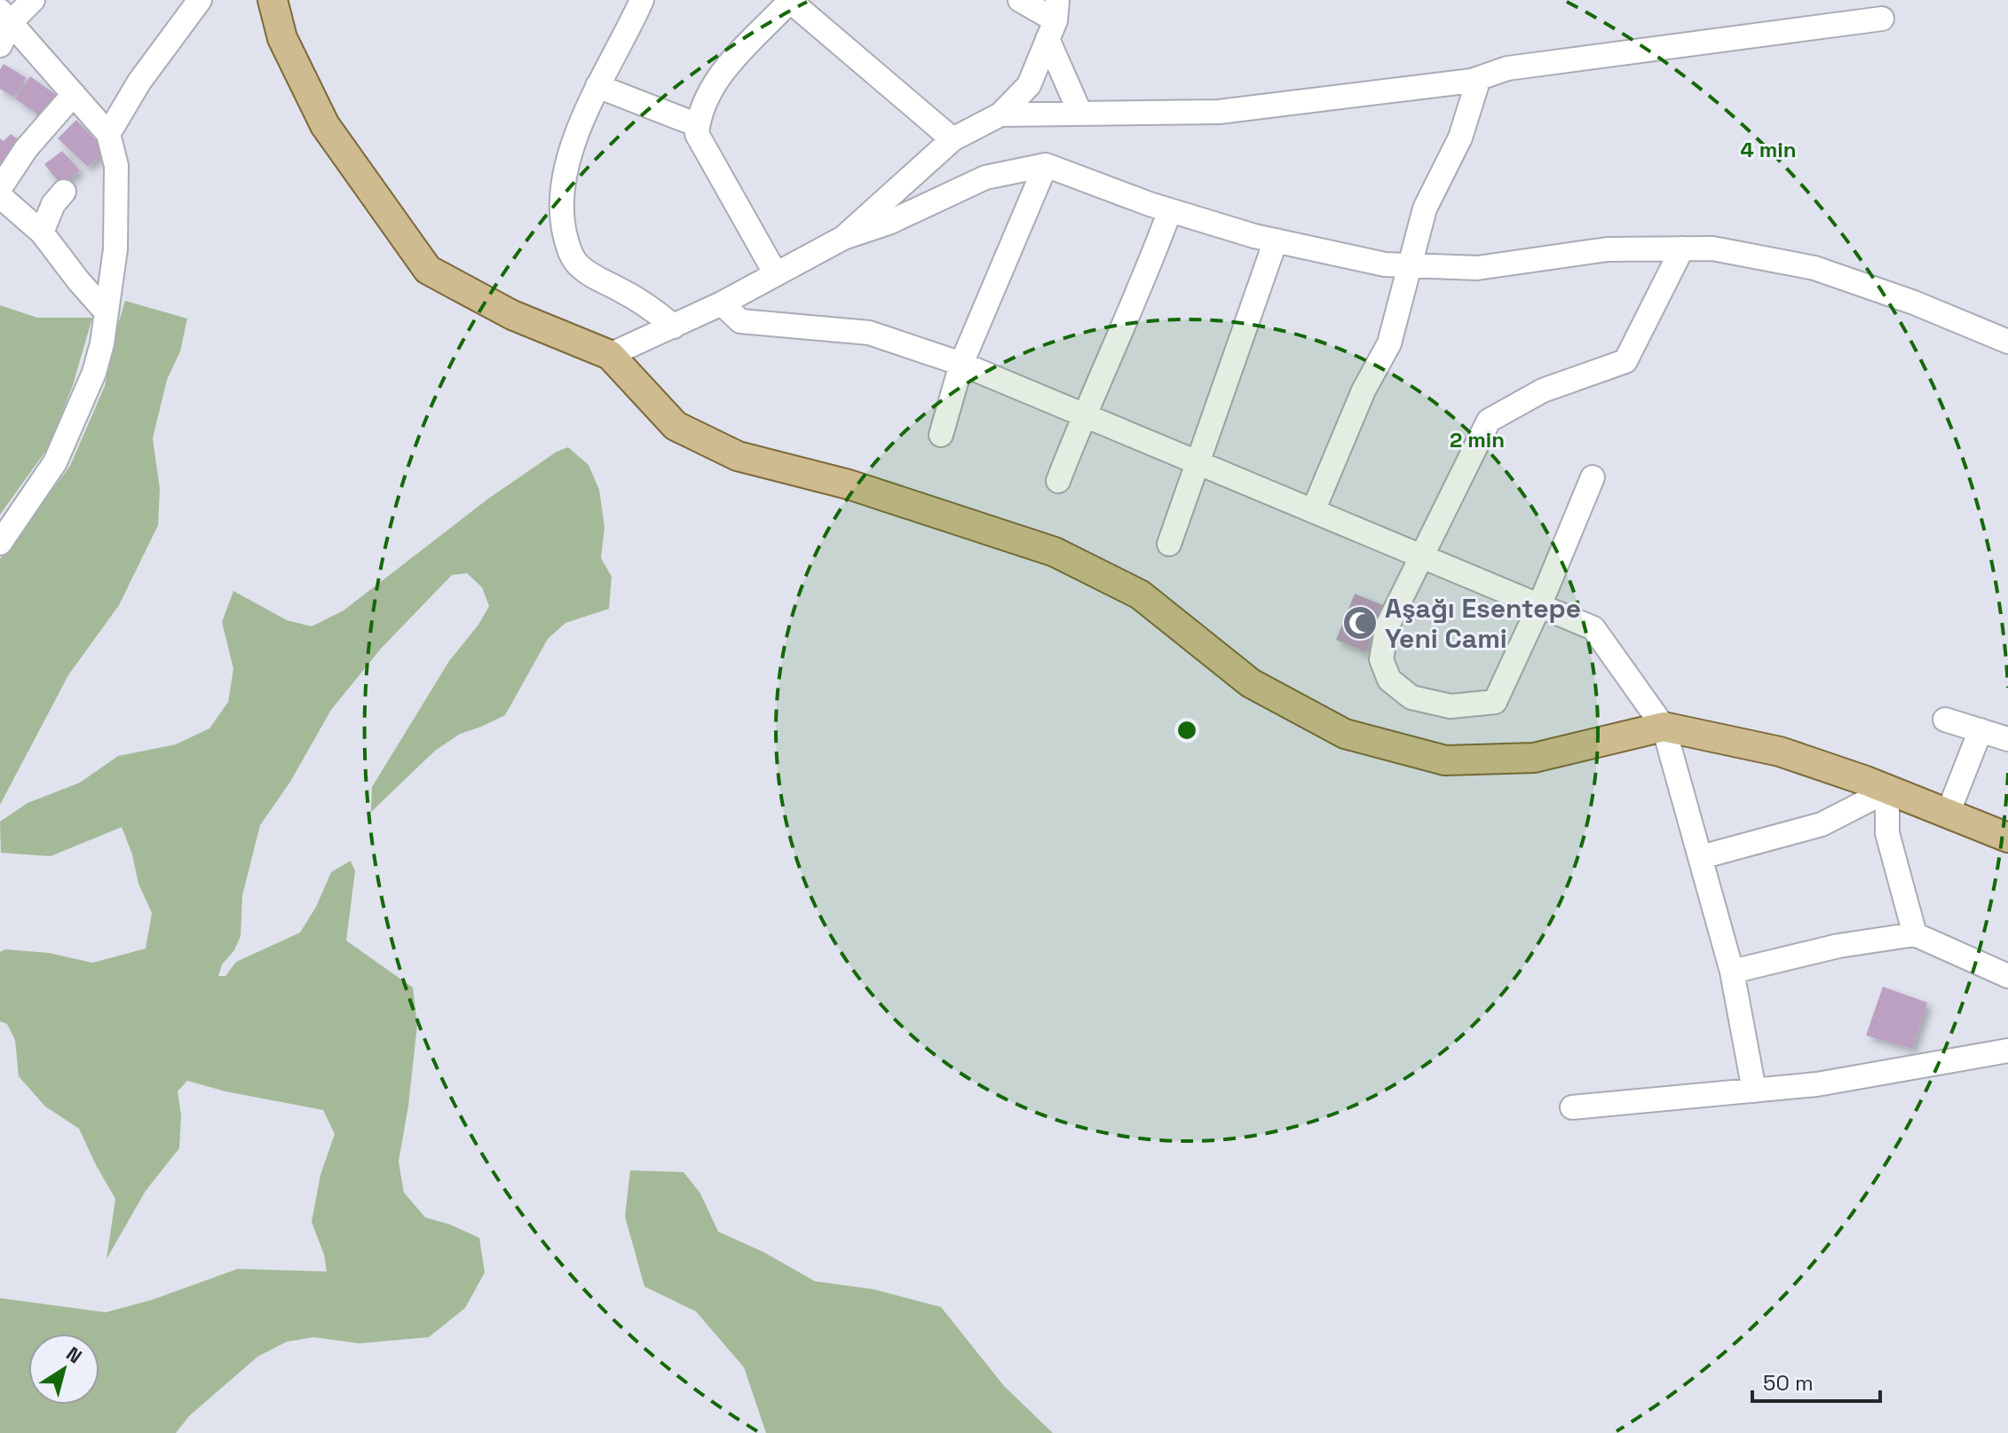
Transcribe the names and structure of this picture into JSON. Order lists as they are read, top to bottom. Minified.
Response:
{"places":{"mosque":["Aşağı Esentepe Yeni Cami"]},"scale_bar":"50 m","north":"top right","rings":["4 min","2 min"]}
